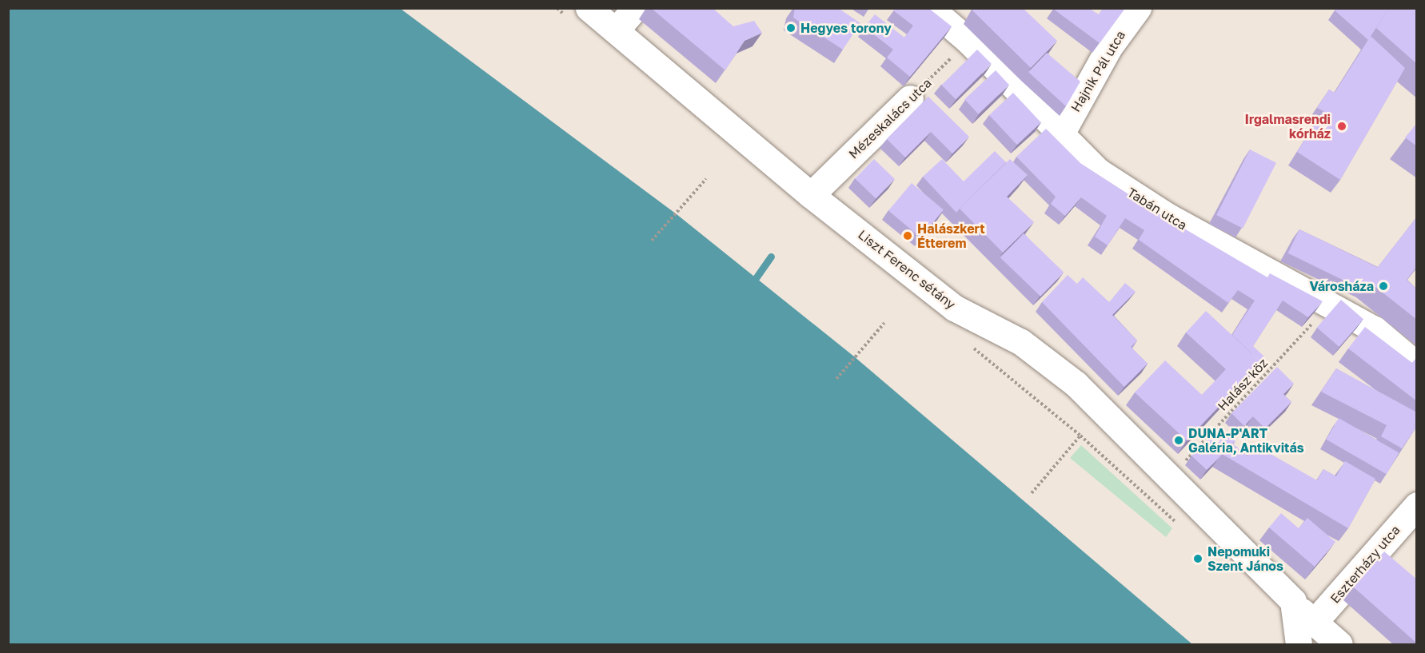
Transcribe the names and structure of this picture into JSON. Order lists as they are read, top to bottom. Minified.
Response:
{"streets":{"street":["Hajnik Pál utca","Mézeskalács utca","Tabán utca","Liszt Ferenc sétány","Eszterházy utca"],"path":["Halász köz"]},"crossings":[["Hajnik Pál utca","Tabán utca"],["Mézeskalács utca","Tabán utca"],["Mézeskalács utca","Liszt Ferenc sétány"],["Tabán utca","Halász köz"],["Liszt Ferenc sétány","Halász köz"],["Liszt Ferenc sétány","Eszterházy utca"]],"places":["Hegyes torony","Irgalmasrendi kórház","Halászkert Étterem","Városháza","DUNA-P'ART Galéria, Antikvitás","Nepomuki Szent János"]}
